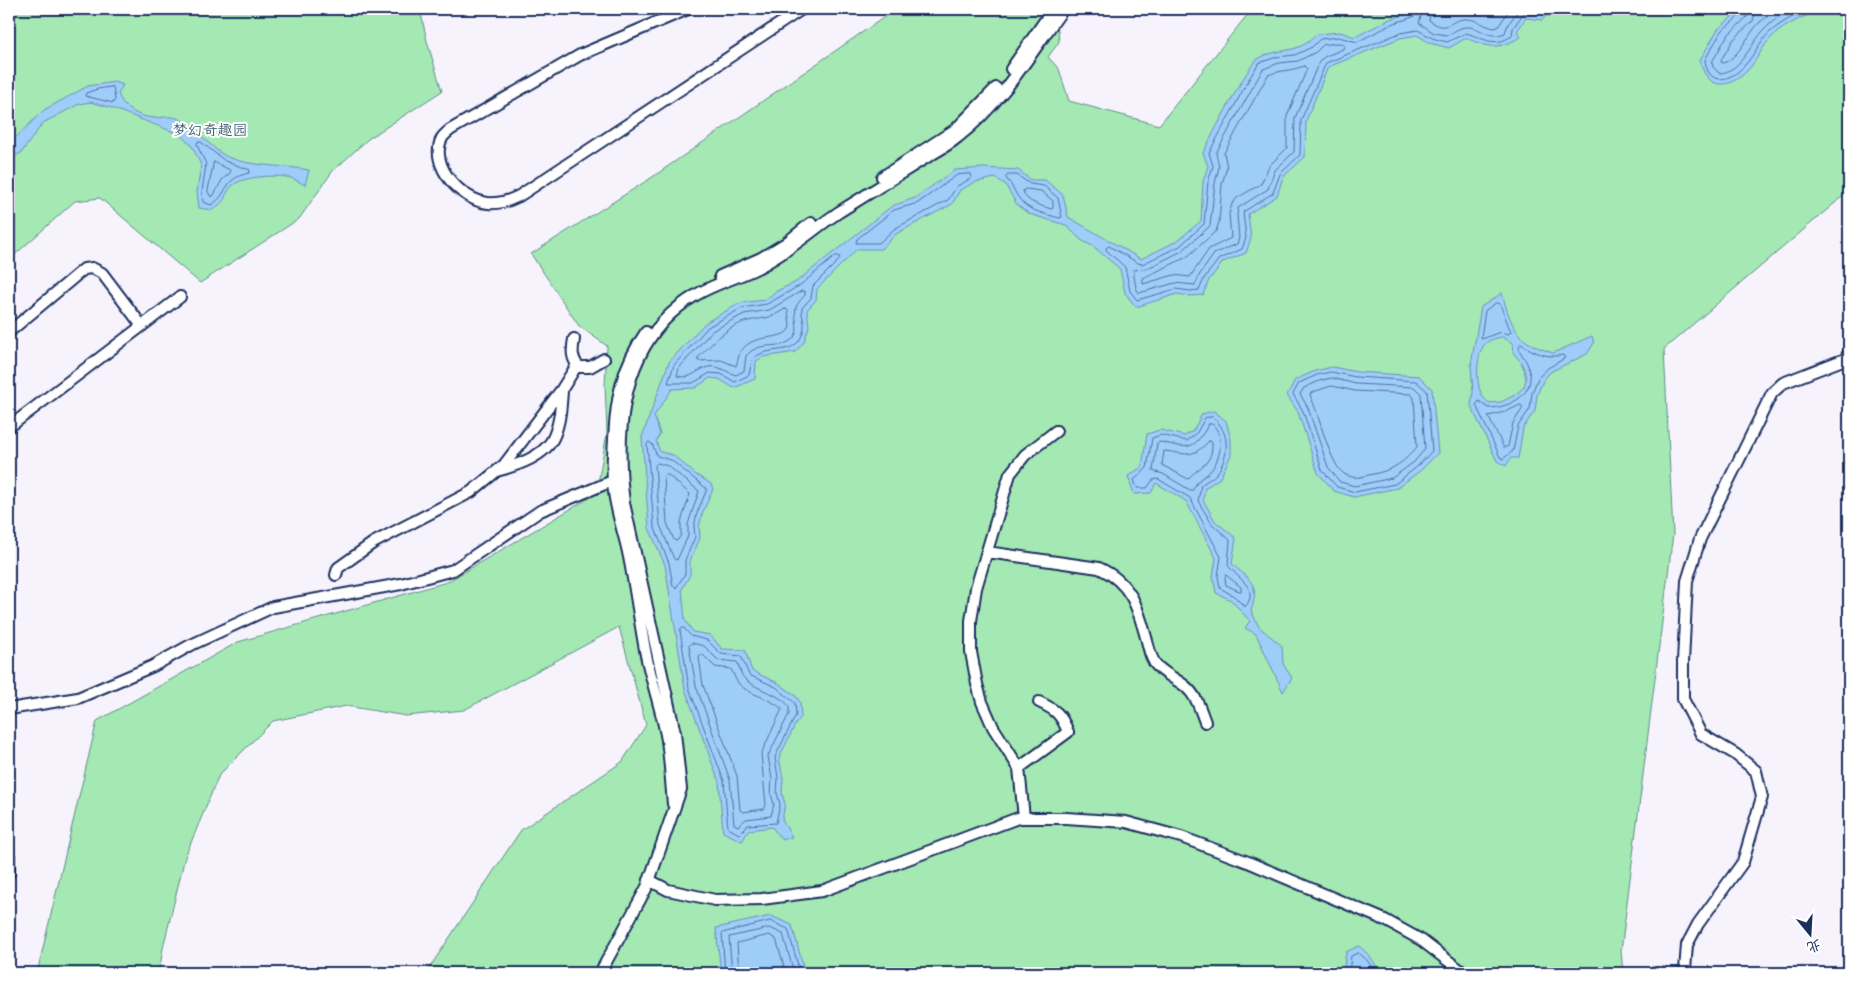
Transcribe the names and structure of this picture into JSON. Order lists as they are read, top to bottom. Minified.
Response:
{"parks":["梦幻奇趣园"],"north":"bottom"}
